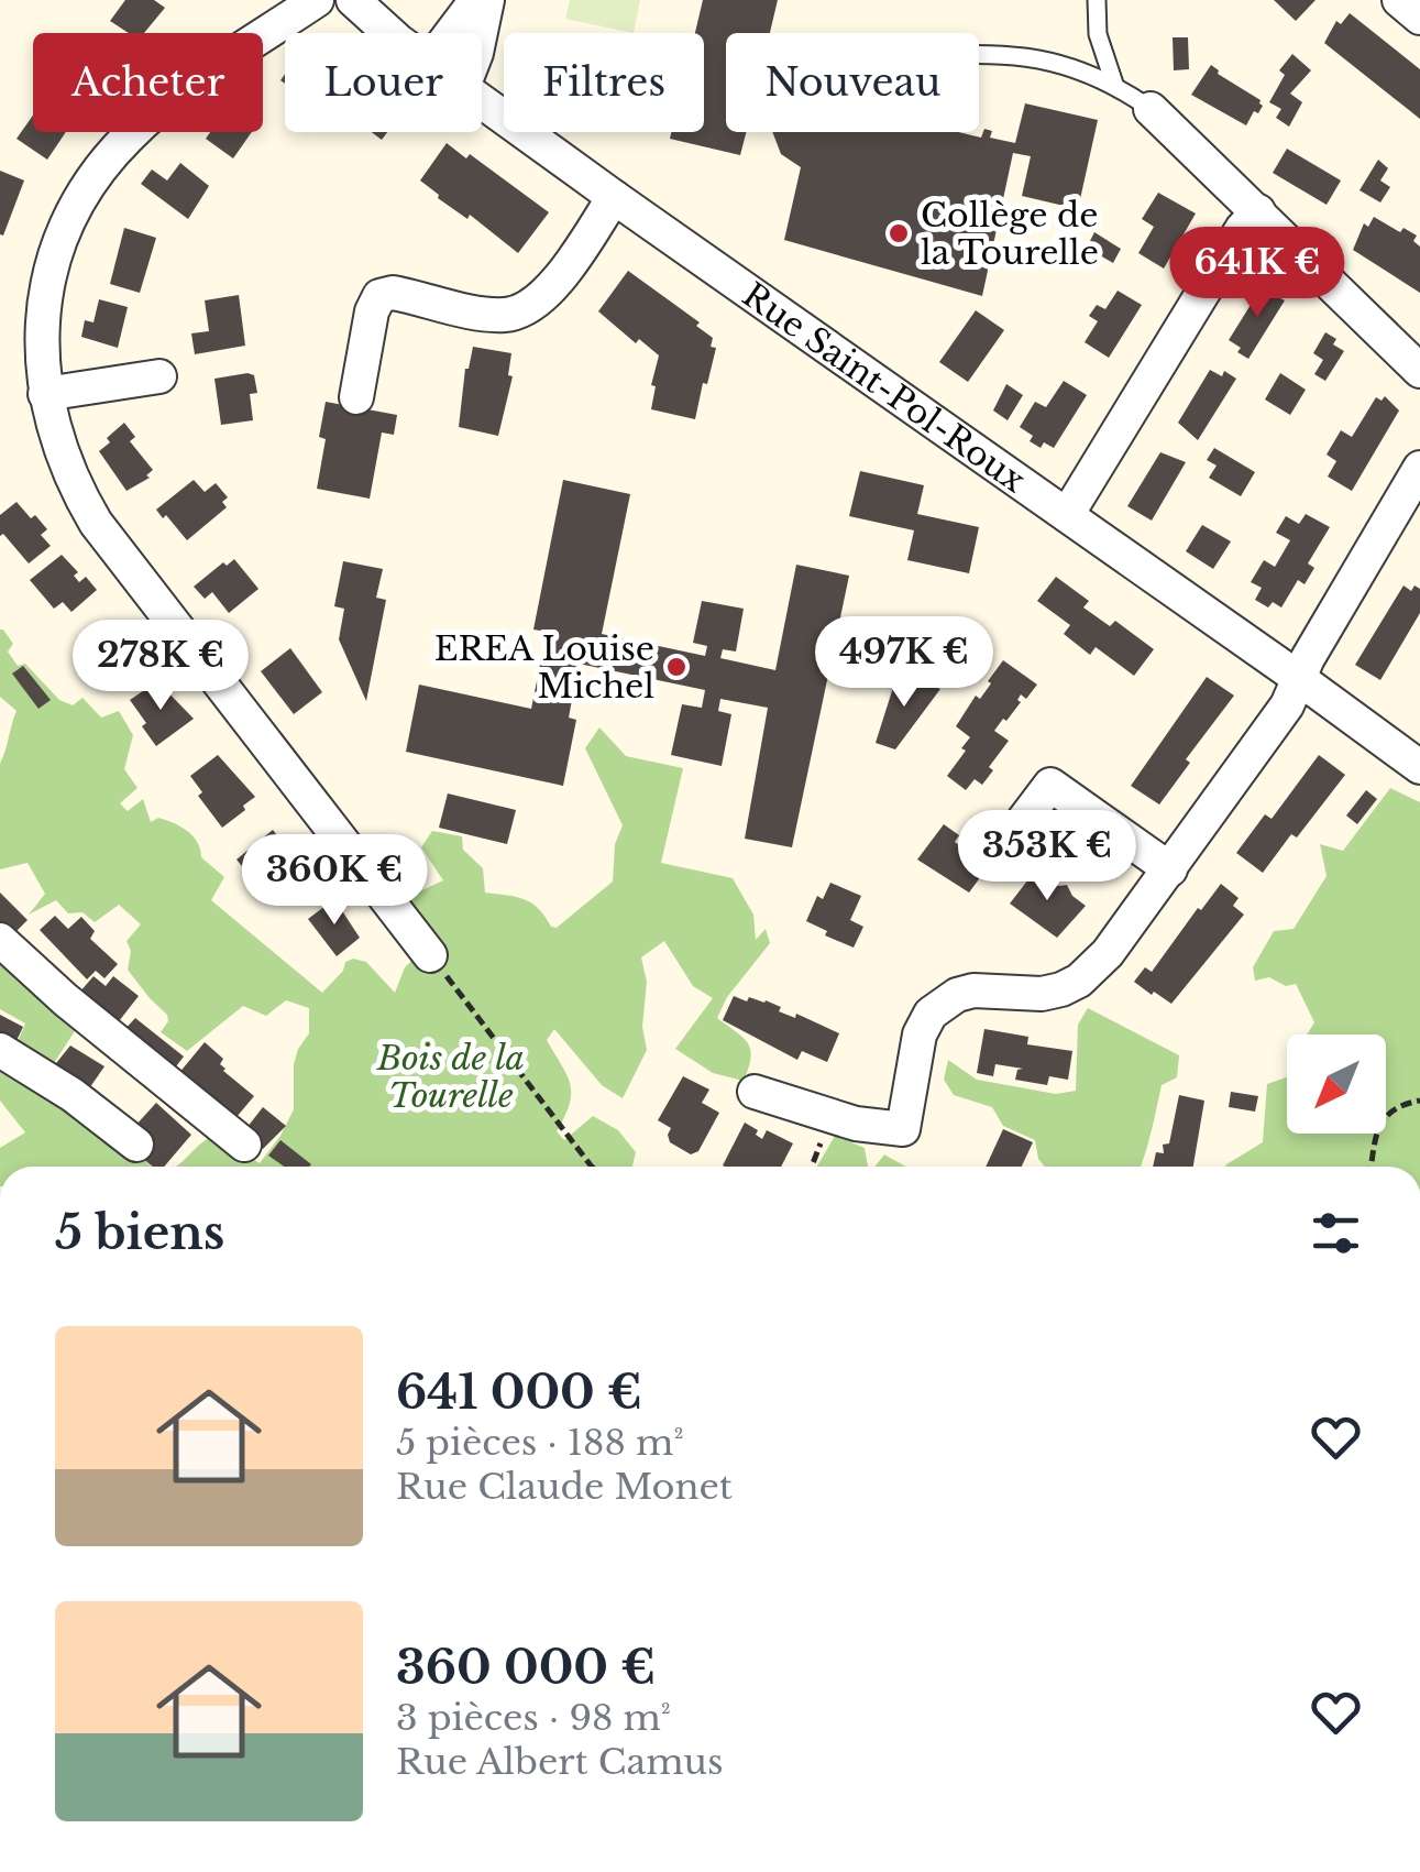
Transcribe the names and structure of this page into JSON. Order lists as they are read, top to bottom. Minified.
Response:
{"streets":{"street":["Rue Saint-Pol-Roux"]},"parks":["Bois de la Tourelle"],"places":["Collège de la Tourelle","EREA Louise Michel"],"north":"bottom left","page":{"chip":["Acheter","Louer","Filtres","Nouveau"],"price":["641K €","497K €","278K €","353K €","360K €"],"heading":"5 biens","list":[{"name":"641 000 €","note":"5 pièces · 188 m² · Rue Claude Monet"},{"name":"360 000 €","note":"3 pièces · 98 m² · Rue Albert Camus"}]}}
